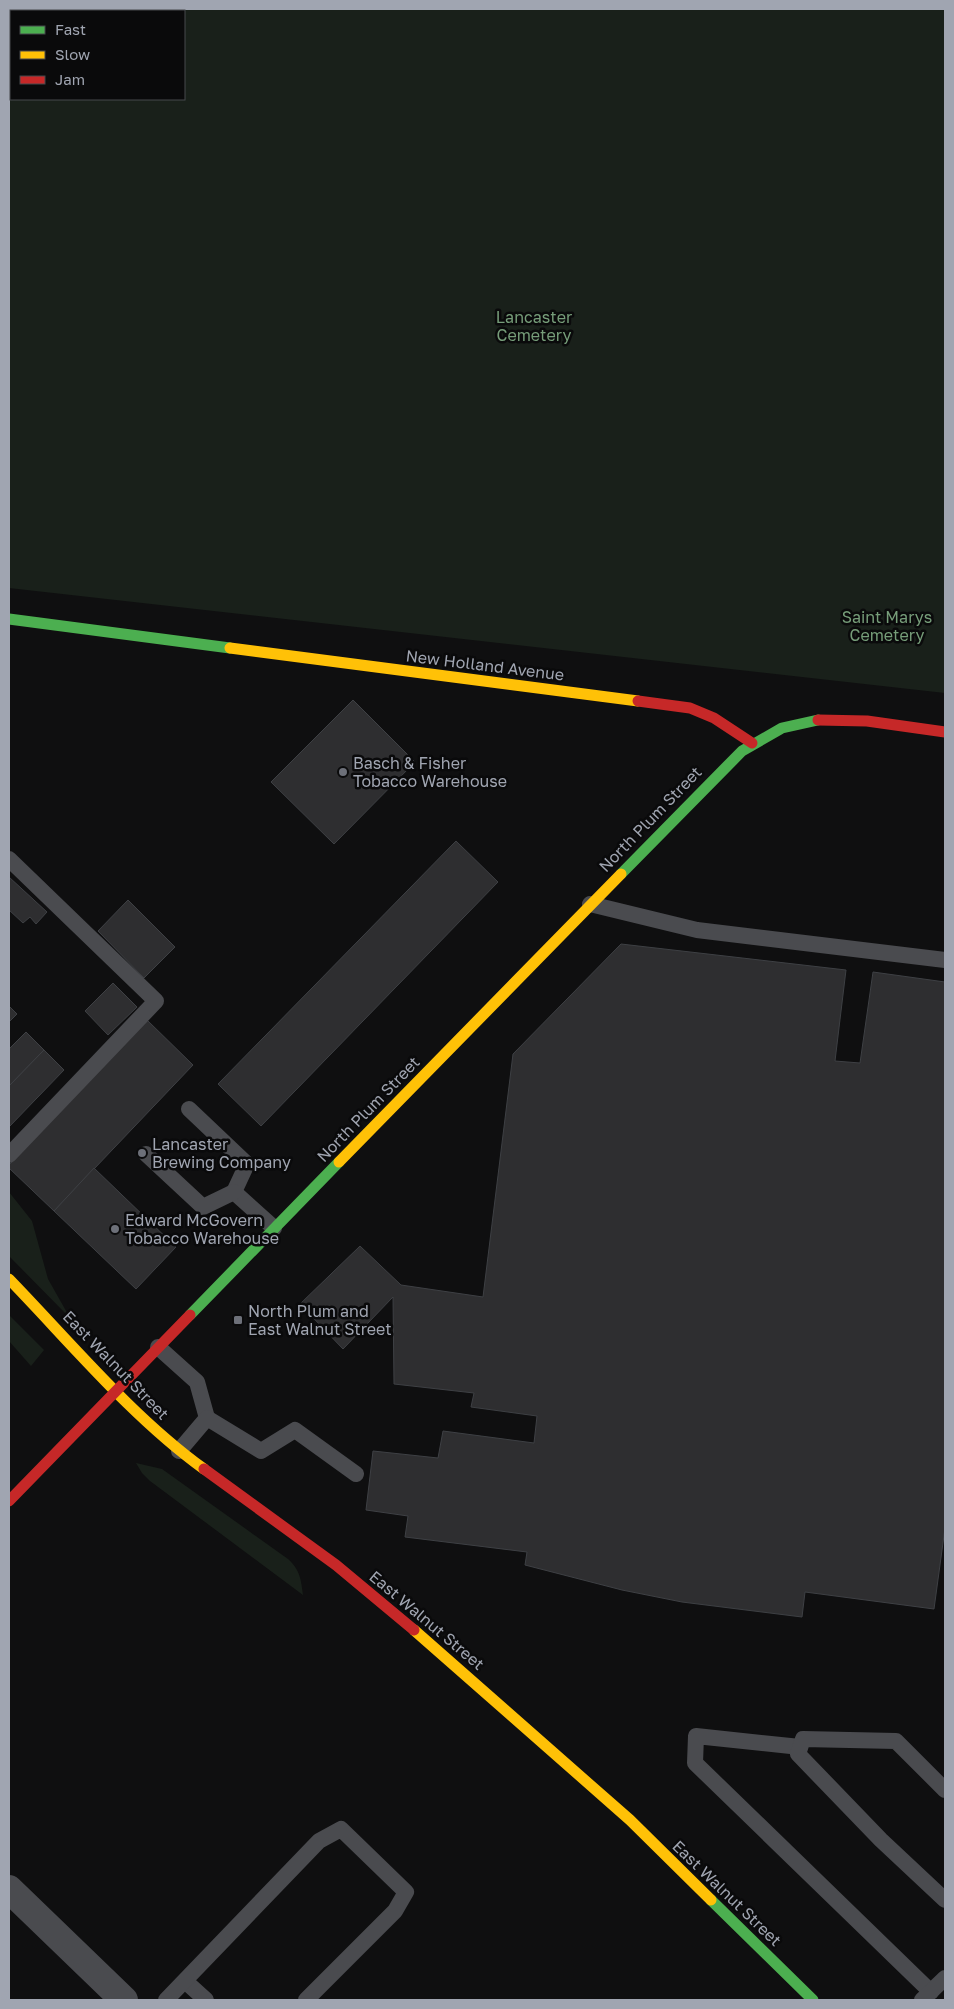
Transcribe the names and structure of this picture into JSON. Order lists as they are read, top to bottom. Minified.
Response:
{"streets":{"main road":["New Holland Avenue","North Plum Street","East Walnut Street"]},"crossings":[["New Holland Avenue","North Plum Street"],["North Plum Street","East Walnut Street"]],"parks":["Lancaster Cemetery","Saint Marys Cemetery"],"places":{"other":["Basch & Fisher Tobacco Warehouse","Lancaster Brewing Company","Edward McGovern Tobacco Warehouse"],"transit":["North Plum and East Walnut Street"]},"legend":["Fast","Slow","Jam"]}
